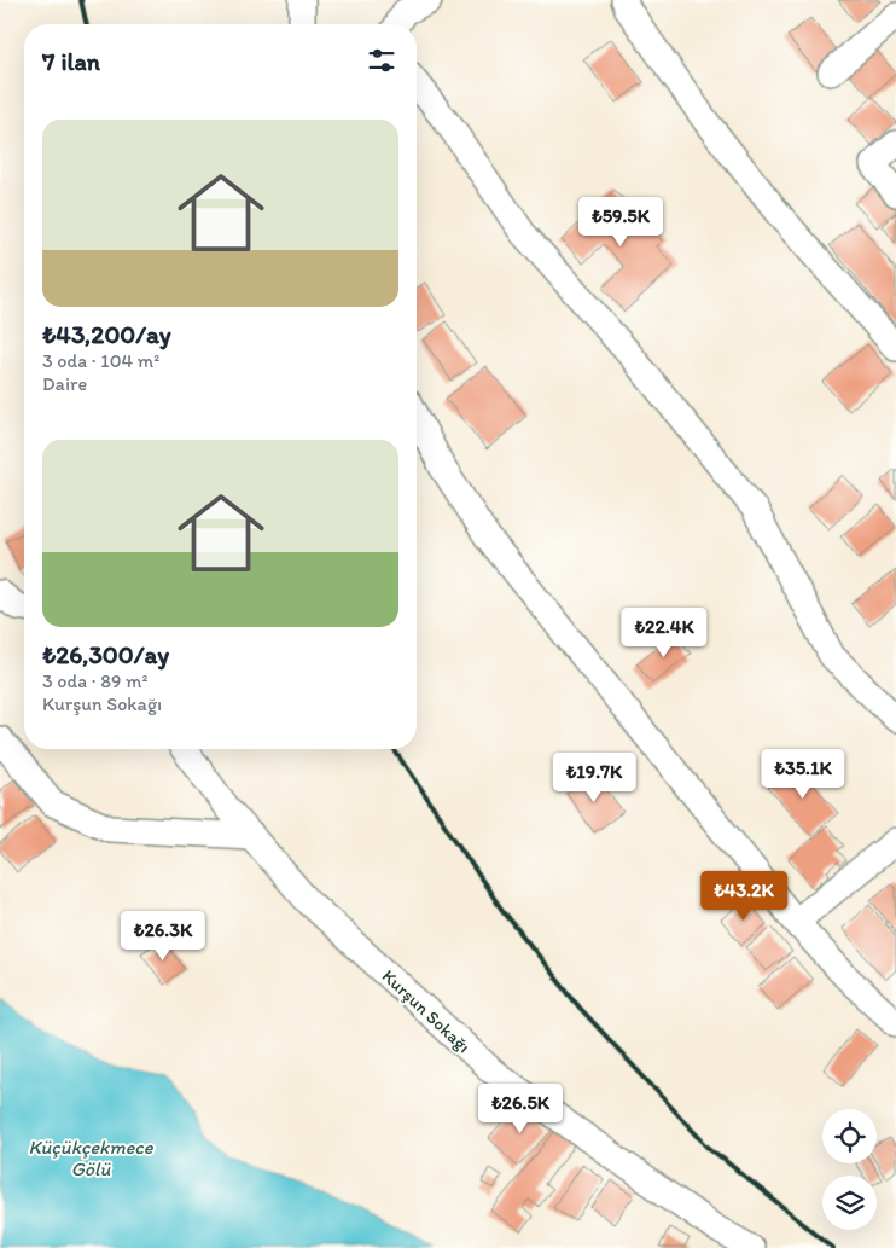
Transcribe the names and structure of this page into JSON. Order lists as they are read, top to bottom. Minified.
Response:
{"streets":{"street":["Kurşun Sokağı"]},"water":["Küçükçekmece Gölü"],"page":{"heading":"7 ilan","list":[{"name":"₺43,200/ay","note":"3 oda · 104 m² · Daire"},{"name":"₺26,300/ay","note":"3 oda · 89 m² · Kurşun Sokağı"}],"price":["₺59.5K","₺22.4K","₺35.1K","₺19.7K","₺43.2K","₺26.3K","₺26.5K"]}}
